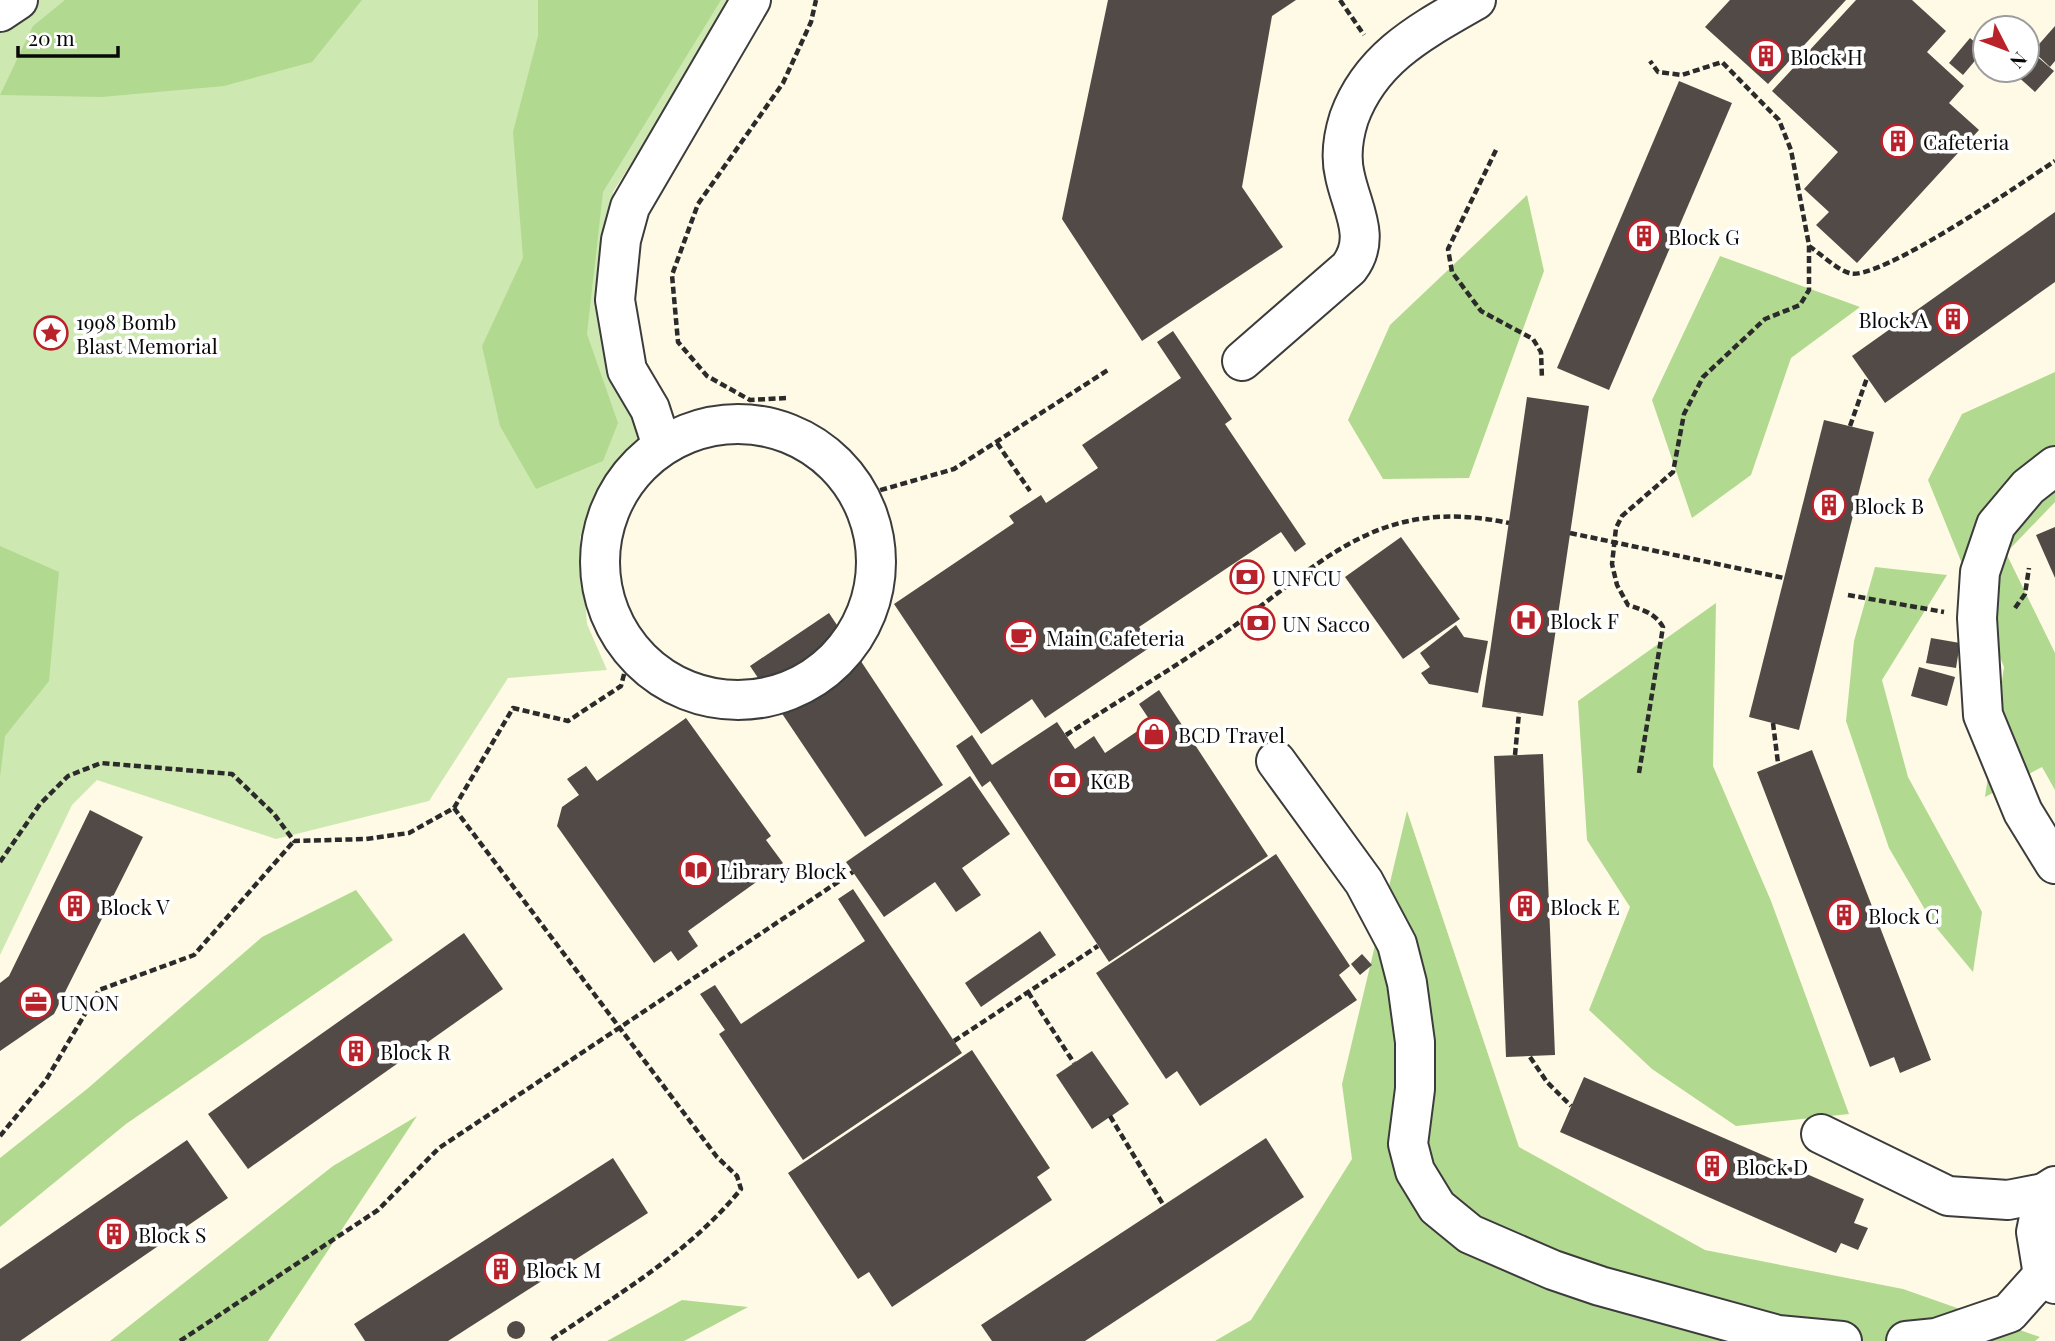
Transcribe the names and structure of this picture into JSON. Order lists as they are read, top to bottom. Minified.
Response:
{"places":{"building":["Block H","Cafeteria","Block G","Block A","Block B","Block V","Block E","Block C","Block R","Block D","Block S","Block M"],"place":["1998 Bomb Blast Memorial"],"bank":["UNFCU","UN Sacco","KCB"],"hospital":["Block F"],"cafe":["Main Cafeteria"],"shop":["BCD Travel"],"library":["Library Block"],"office":["UNON"]},"scale_bar":"20 m","north":"bottom right"}
